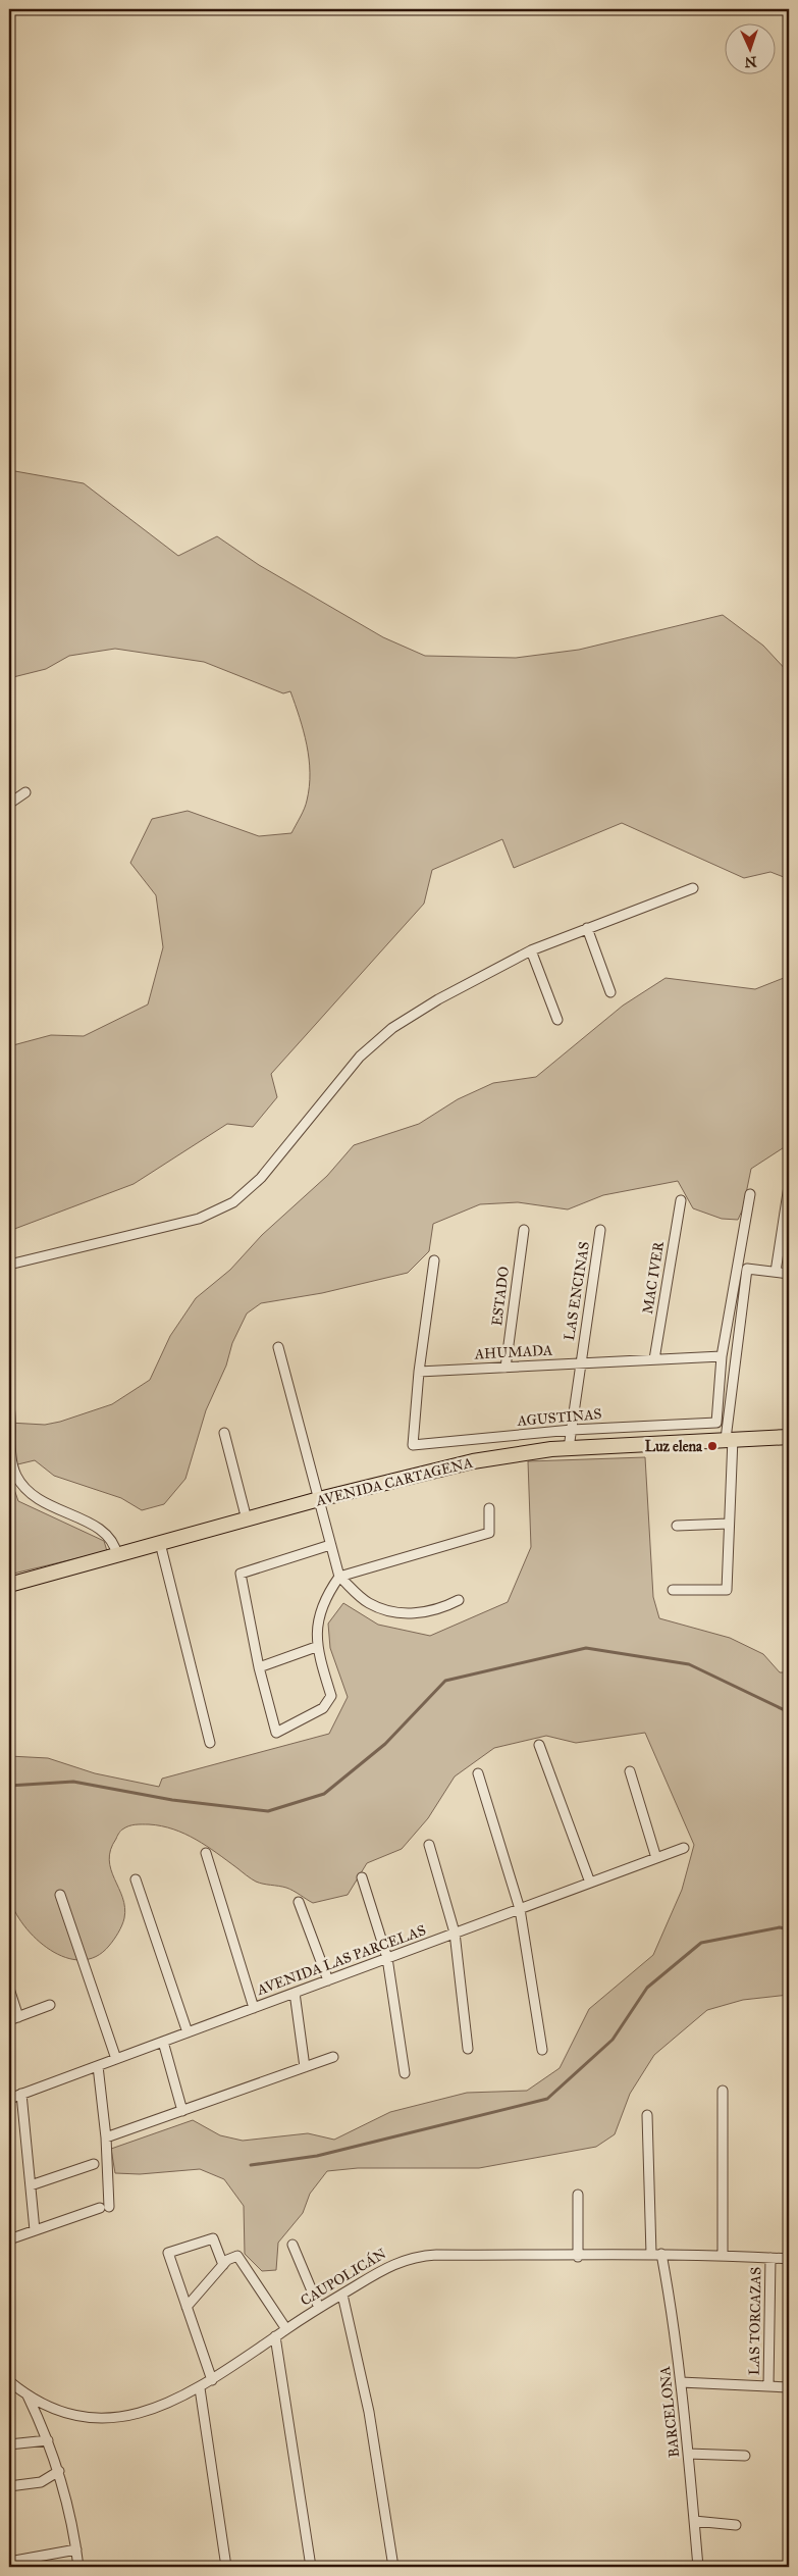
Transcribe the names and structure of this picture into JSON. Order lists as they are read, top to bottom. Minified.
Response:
{"streets":{"main road":["AVENIDA CARTAGENA"],"street":["MAC IVER","LAS ENCINAS","ESTADO","AHUMADA","AGUSTINAS","AVENIDA LAS PARCELAS","CAUPOLICÁN","LAS TORCAZAS","BARCELONA"]},"crossings":[["MAC IVER","AHUMADA"],["LAS ENCINAS","AHUMADA"],["LAS ENCINAS","AGUSTINAS"],["LAS ENCINAS","AVENIDA CARTAGENA"],["ESTADO","AHUMADA"],["AHUMADA","AGUSTINAS"],["CAUPOLICÁN","LAS TORCAZAS"],["CAUPOLICÁN","BARCELONA"]],"places":["Luz elena"],"north":"bottom"}
